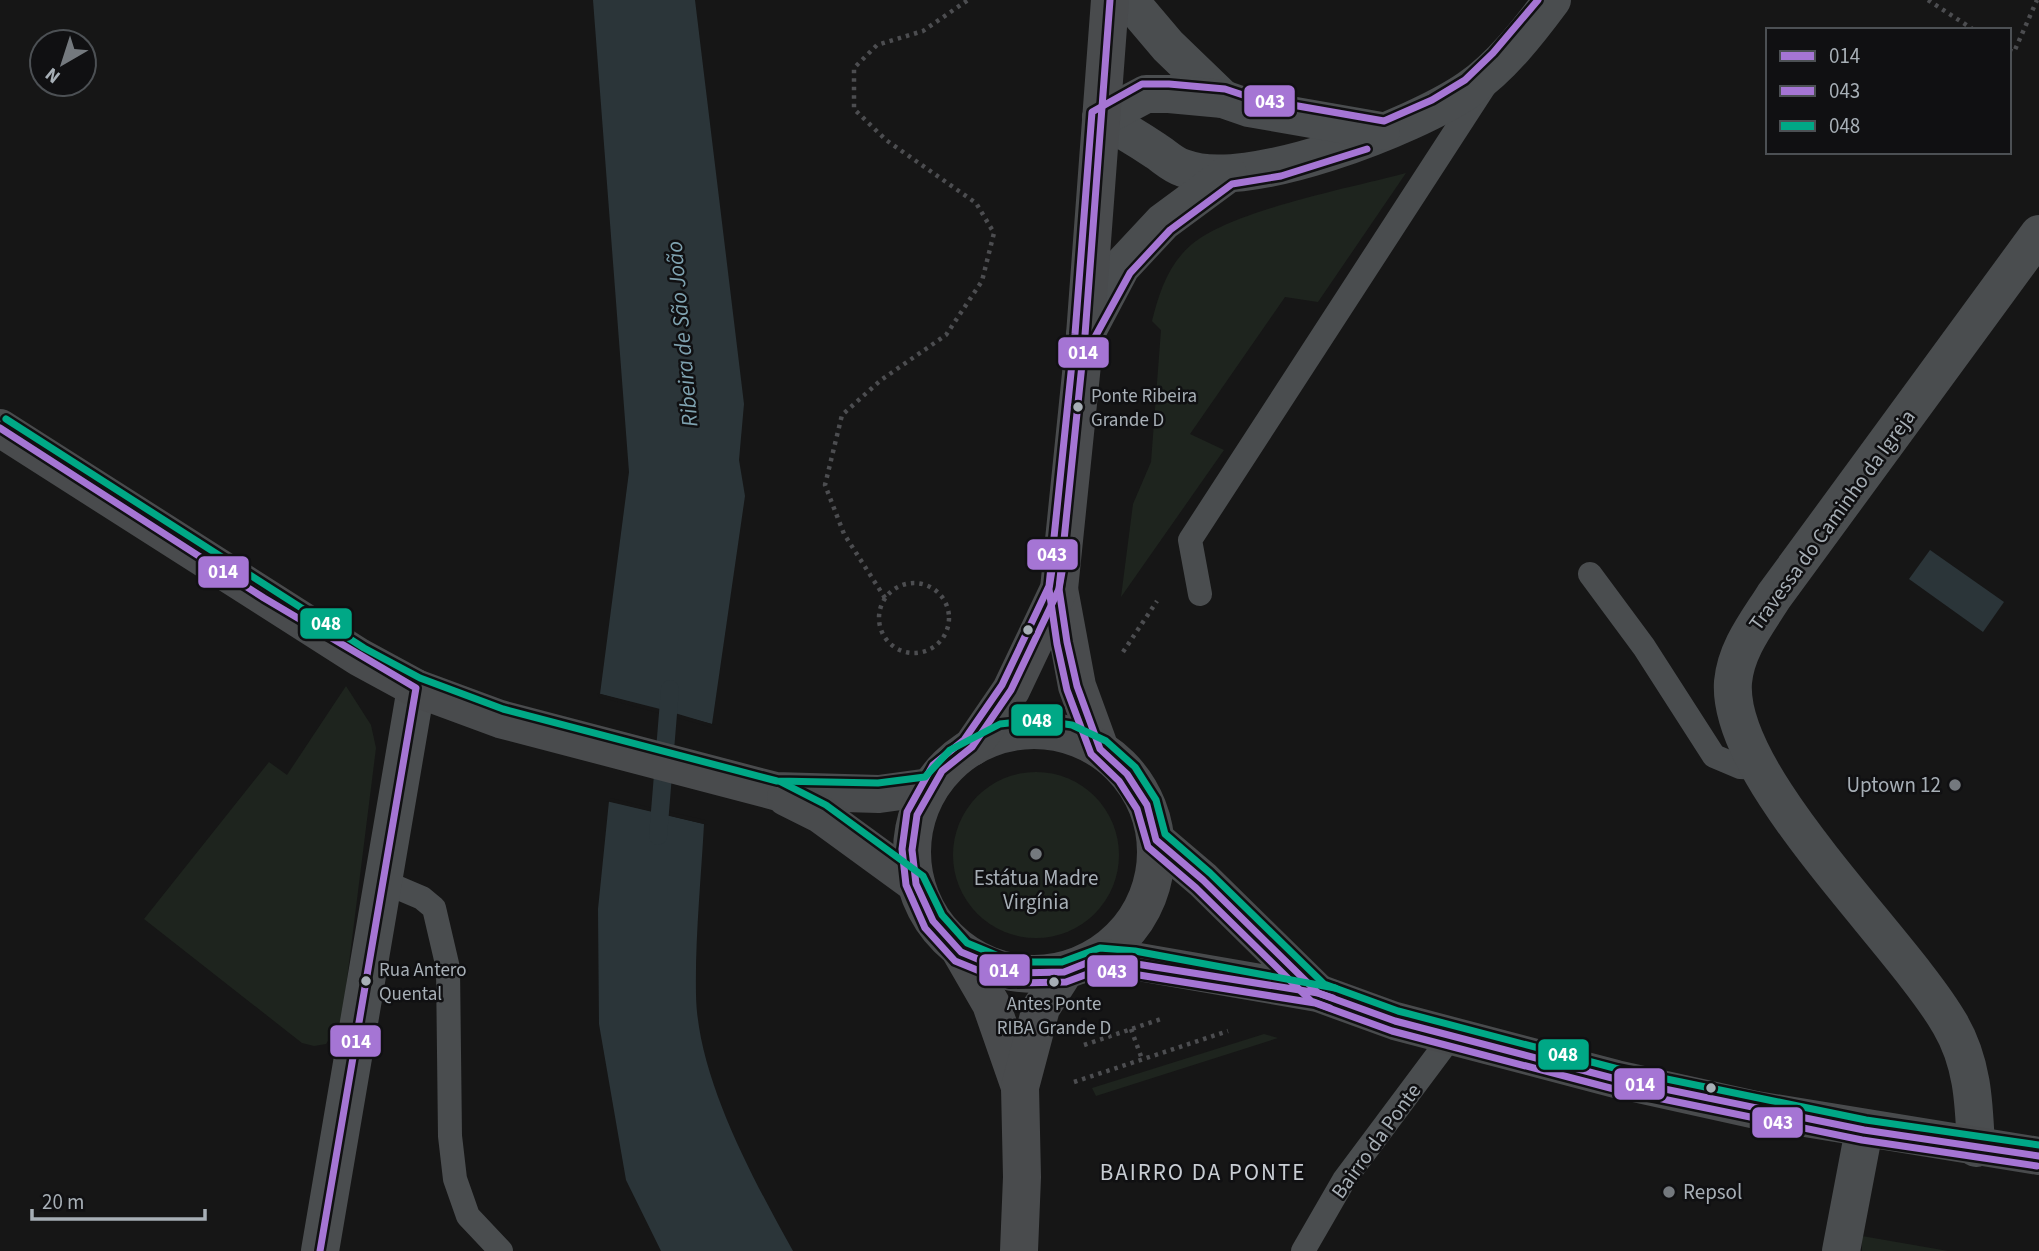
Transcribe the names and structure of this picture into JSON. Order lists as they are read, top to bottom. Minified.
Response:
{"streets":{"street":["Travessa do Caminho da Igreja"],"lane":["Bairro da Ponte"]},"districts":["BAIRRO DA PONTE"],"water":["Ribeira de São João"],"places":["Ponte Ribeira Grande D","Uptown 12","Estátua Madre Virgínia","Rua Antero Quental","Antes Ponte RIBA Grande D","Repsol"],"lines":["transit line 014","transit line 043","transit line 048"],"legend":["014","043","048"],"scale_bar":"20 m","north":"bottom left"}
